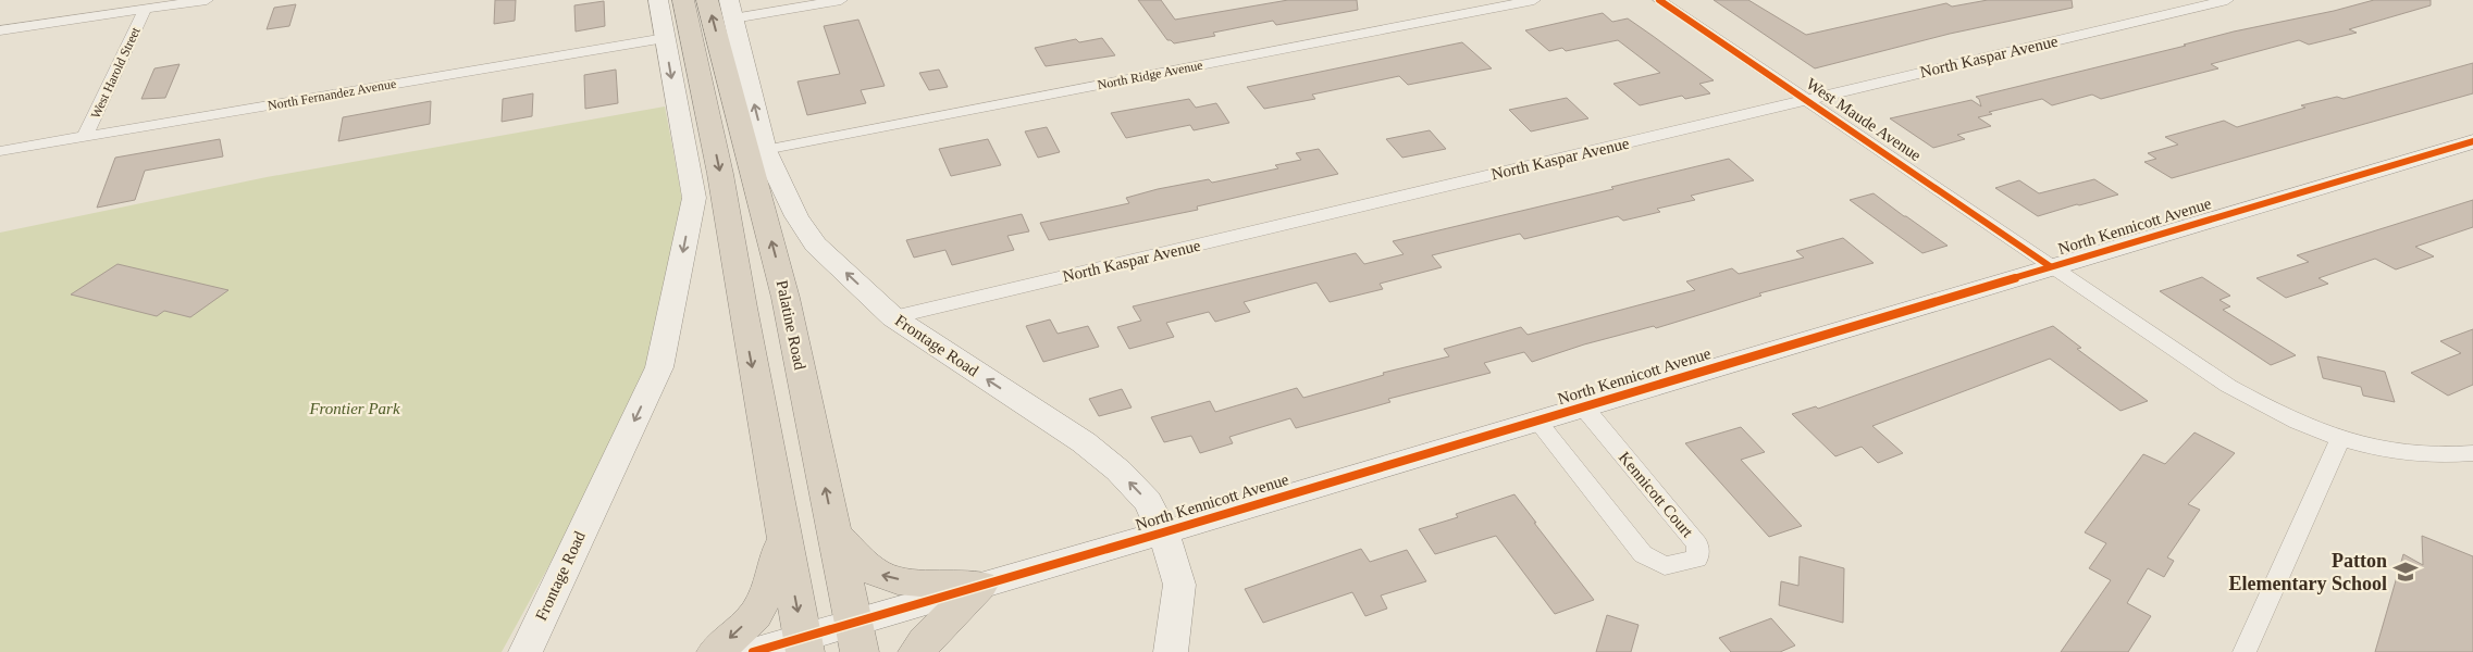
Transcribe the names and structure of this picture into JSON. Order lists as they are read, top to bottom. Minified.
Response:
{"streets":{"highway":["Palatine Road"],"street":["North Kaspar Avenue","West Harold Street","North Ridge Avenue","North Fernandez Avenue","West Maude Avenue","North Kennicott Avenue","Frontage Road","Kennicott Court"]},"crossings":[["North Kaspar Avenue","West Maude Avenue"],["North Kaspar Avenue","Frontage Road"],["West Harold Street","North Fernandez Avenue"],["North Ridge Avenue","Frontage Road"],["North Fernandez Avenue","Frontage Road"],["West Maude Avenue","North Kennicott Avenue"],["North Kennicott Avenue","Palatine Road"],["North Kennicott Avenue","Frontage Road"],["North Kennicott Avenue","Kennicott Court"]],"parks":["Frontier Park"],"places":{"school or university":["Patton Elementary School"]}}
